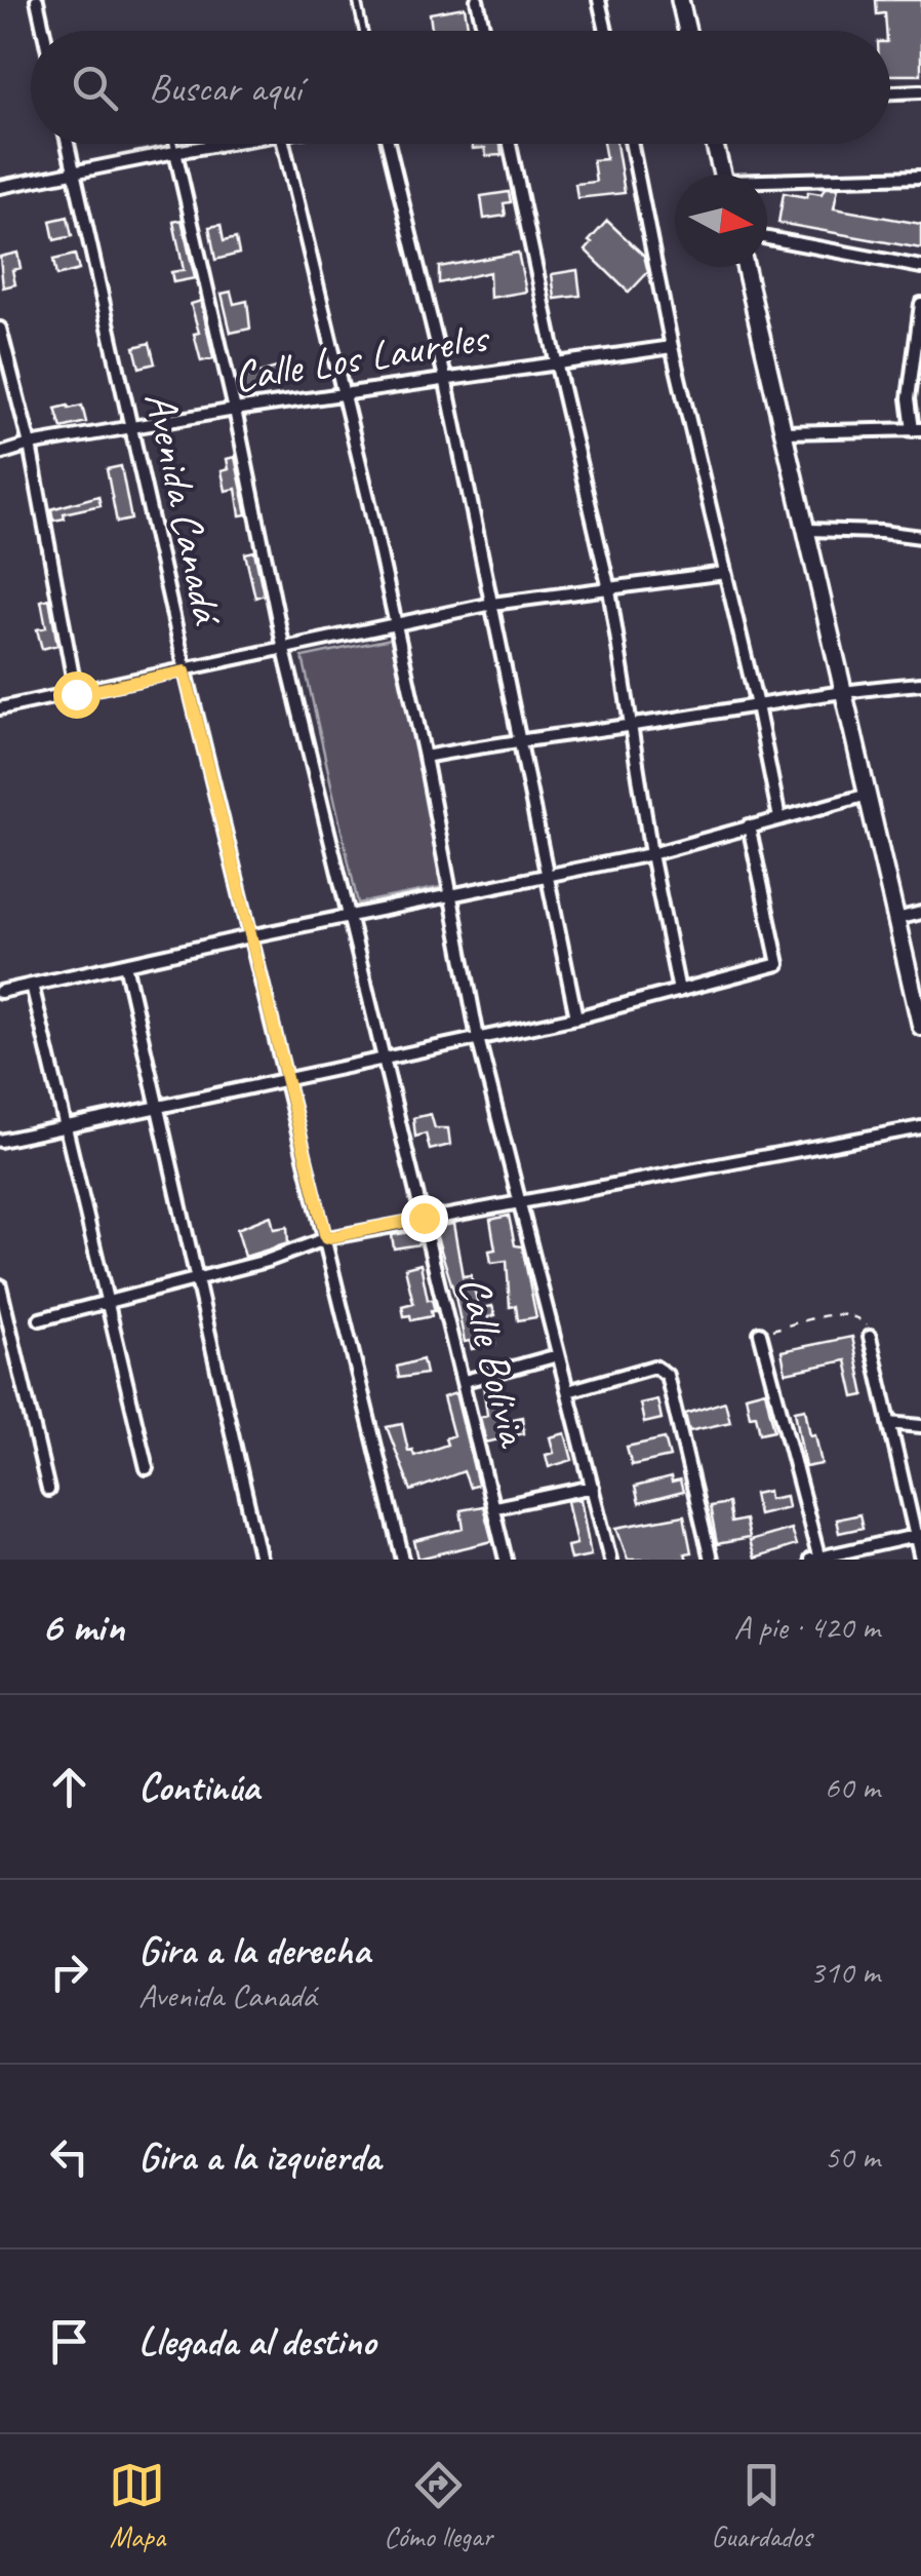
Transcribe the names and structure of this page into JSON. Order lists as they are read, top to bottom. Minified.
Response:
{"streets":{"street":["Calle Los Laureles","Avenida Canadá","Calle Bolivia"]},"crossings":[["Calle Los Laureles","Avenida Canadá"],["Calle Los Laureles","Calle Bolivia"]],"north":"right","page":{"search":"Buscar aquí","heading":["6 min","A pie · 420 m"],"list":[["Continúa","60 m"],["Gira a la derecha","Avenida Canadá","310 m"],["Gira a la izquierda","50 m"],"Llegada al destino"],"nav":["Mapa","Cómo llegar","Guardados"]}}
